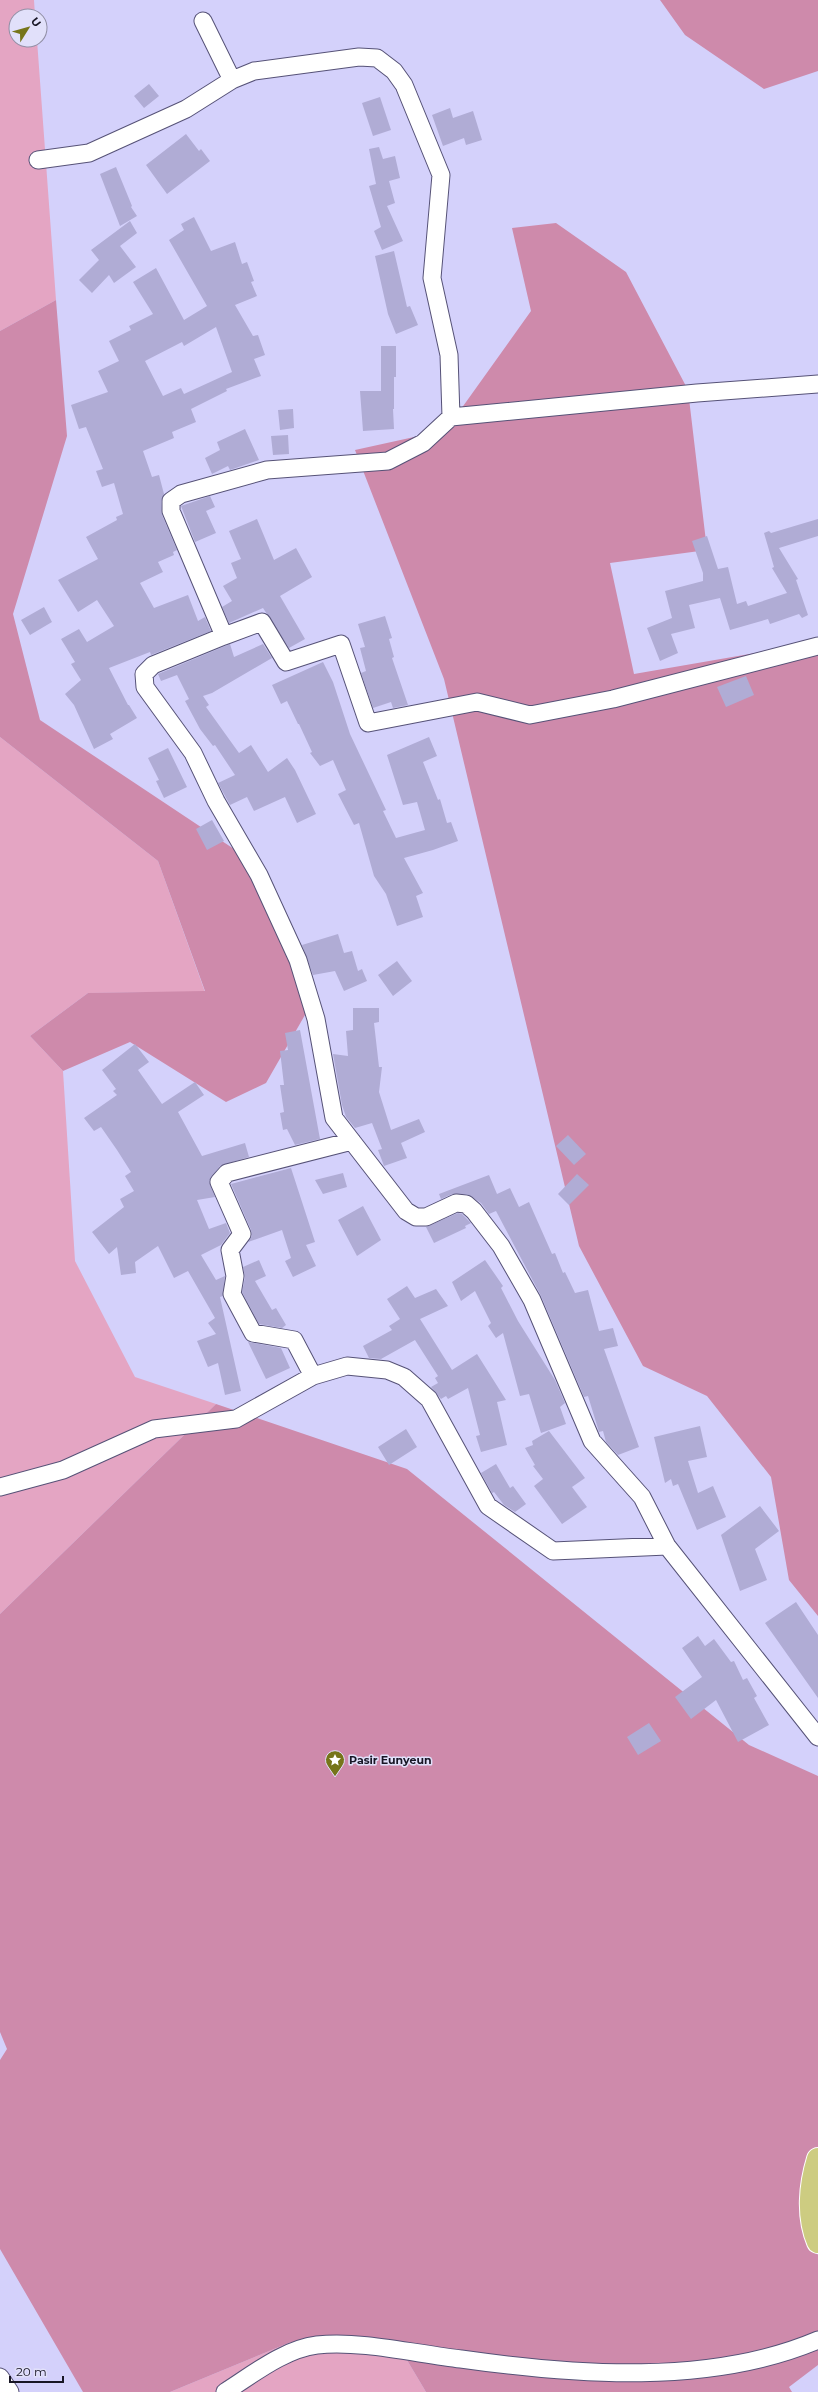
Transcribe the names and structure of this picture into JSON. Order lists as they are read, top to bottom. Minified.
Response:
{"places":{"place":["Pasir Eunyeun"]},"scale_bar":"20 m","north":"top right"}
